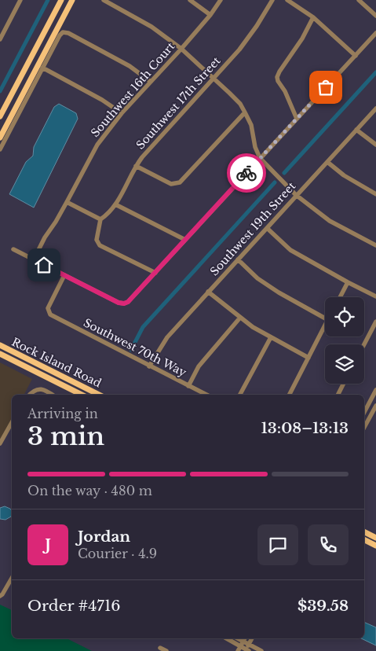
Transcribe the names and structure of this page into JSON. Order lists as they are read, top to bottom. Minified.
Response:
{"streets":{"main road":["Rock Island Road"],"street":["Southwest 16th Court","Southwest 17th Street","Southwest 19th Street","Southwest 70th Way"]},"crossings":[["Southwest 19th Street","Southwest 70th Way"]],"page":{"heading":["3 min","Arriving in","13:08–13:13"],"panel":["Jordan","Courier · 4.9","Order #4716","$39.58"],"bar":"On the way · 480 m","round":"J"}}
